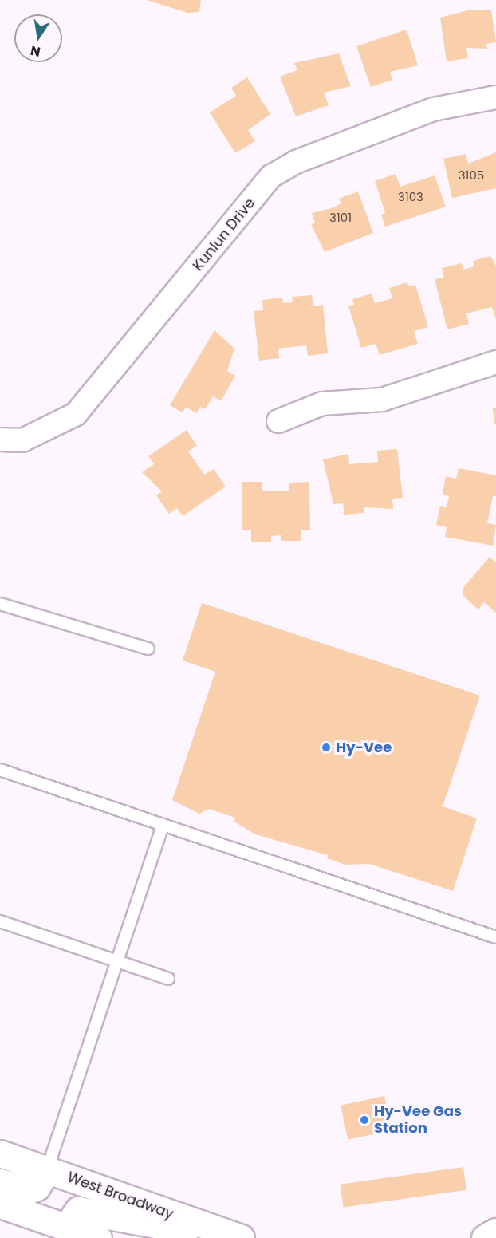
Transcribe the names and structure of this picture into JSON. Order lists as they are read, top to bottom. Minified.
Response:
{"streets":{"main road":["West Broadway"],"street":["Kunlun Drive"]},"places":["Hy-Vee","Hy-Vee Gas Station"],"house_numbers":["3105","3103","3101"],"north":"bottom"}
